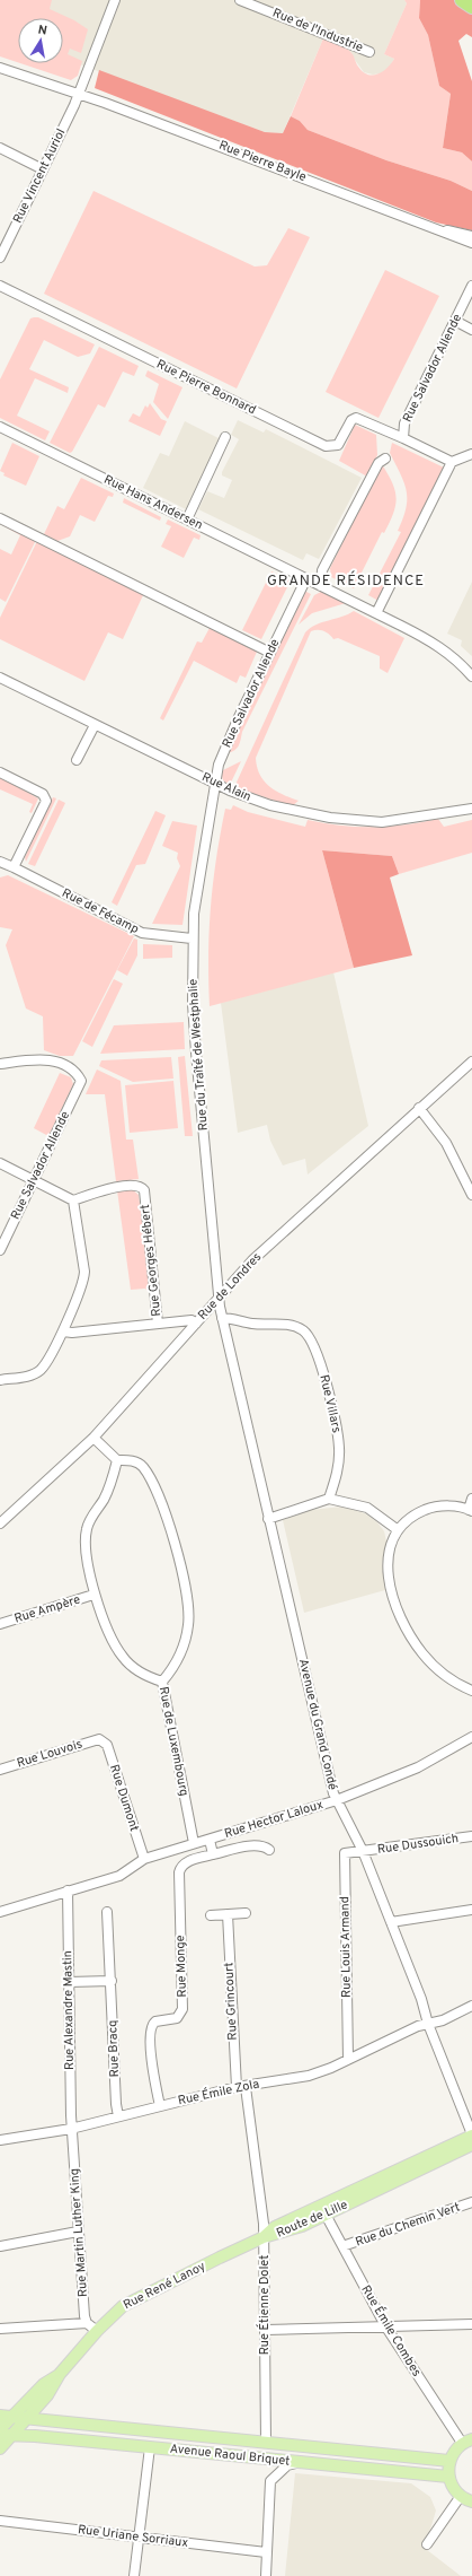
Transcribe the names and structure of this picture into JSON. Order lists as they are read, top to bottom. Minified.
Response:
{"streets":{"main road":["Route de Lille","Rue René Lanoy","Avenue Raoul Briquet"],"street":["Rue de l'Industrie","Rue Pierre Bayle","Rue Vincent Auriol","Rue Salvador Allende","Rue Pierre Bonnard","Rue Hans Andersen","Rue Alain","Rue de Fécamp","Rue du Traîté de Westphalie","Rue Georges Hébert","Rue de Londres","Rue Villars","Rue Ampère","Avenue du Grand Condé","Rue de Luxembourg","Rue Louvois","Rue Dumont","Rue Hector Laloux","Rue Dussouich","Rue Louis Armand","Rue Monge","Rue Grincourt","Rue Alexandre Mastin","Rue Bracq","Rue Émile Zola","Rue du Chemin Vert","Rue Martin Luther King","Rue Étienne Dolet","Rue Émile Combes","Rue Uriane Sorriaux"]},"crossings":[["Rue Pierre Bayle","Rue Vincent Auriol"],["Rue Salvador Allende","Rue Pierre Bonnard"],["Rue Salvador Allende","Rue Hans Andersen"],["Rue Salvador Allende","Rue Alain"],["Rue Salvador Allende","Rue du Traîté de Westphalie"],["Rue de Fécamp","Rue du Traîté de Westphalie"],["Rue du Traîté de Westphalie","Rue de Londres"],["Rue du Traîté de Westphalie","Avenue du Grand Condé"],["Rue de Londres","Avenue du Grand Condé"],["Rue Villars","Avenue du Grand Condé"],["Rue Ampère","Rue de Luxembourg"],["Avenue du Grand Condé","Rue Hector Laloux"],["Avenue du Grand Condé","Rue Dussouich"],["Avenue du Grand Condé","Rue Louis Armand"],["Avenue du Grand Condé","Rue Émile Zola"],["Avenue du Grand Condé","Route de Lille"],["Rue de Luxembourg","Rue Hector Laloux"],["Rue Louvois","Rue Dumont"],["Rue Dumont","Rue Hector Laloux"],["Rue Hector Laloux","Rue Alexandre Mastin"],["Rue Dussouich","Rue Louis Armand"],["Rue Louis Armand","Rue Émile Zola"],["Rue Monge","Rue Émile Zola"],["Rue Grincourt","Rue Émile Zola"],["Rue Grincourt","Rue Étienne Dolet"],["Rue Alexandre Mastin","Rue Émile Zola"],["Rue Alexandre Mastin","Rue Martin Luther King"],["Rue Bracq","Rue Émile Zola"],["Rue Émile Zola","Rue Martin Luther King"],["Rue Émile Zola","Rue Étienne Dolet"],["Route de Lille","Rue René Lanoy"],["Route de Lille","Rue Étienne Dolet"],["Route de Lille","Rue Émile Combes"],["Rue du Chemin Vert","Rue Émile Combes"],["Rue René Lanoy","Rue Étienne Dolet"],["Rue René Lanoy","Avenue Raoul Briquet"],["Rue Étienne Dolet","Avenue Raoul Briquet"]],"districts":["GRANDE RÉSIDENCE"],"north":"top"}
